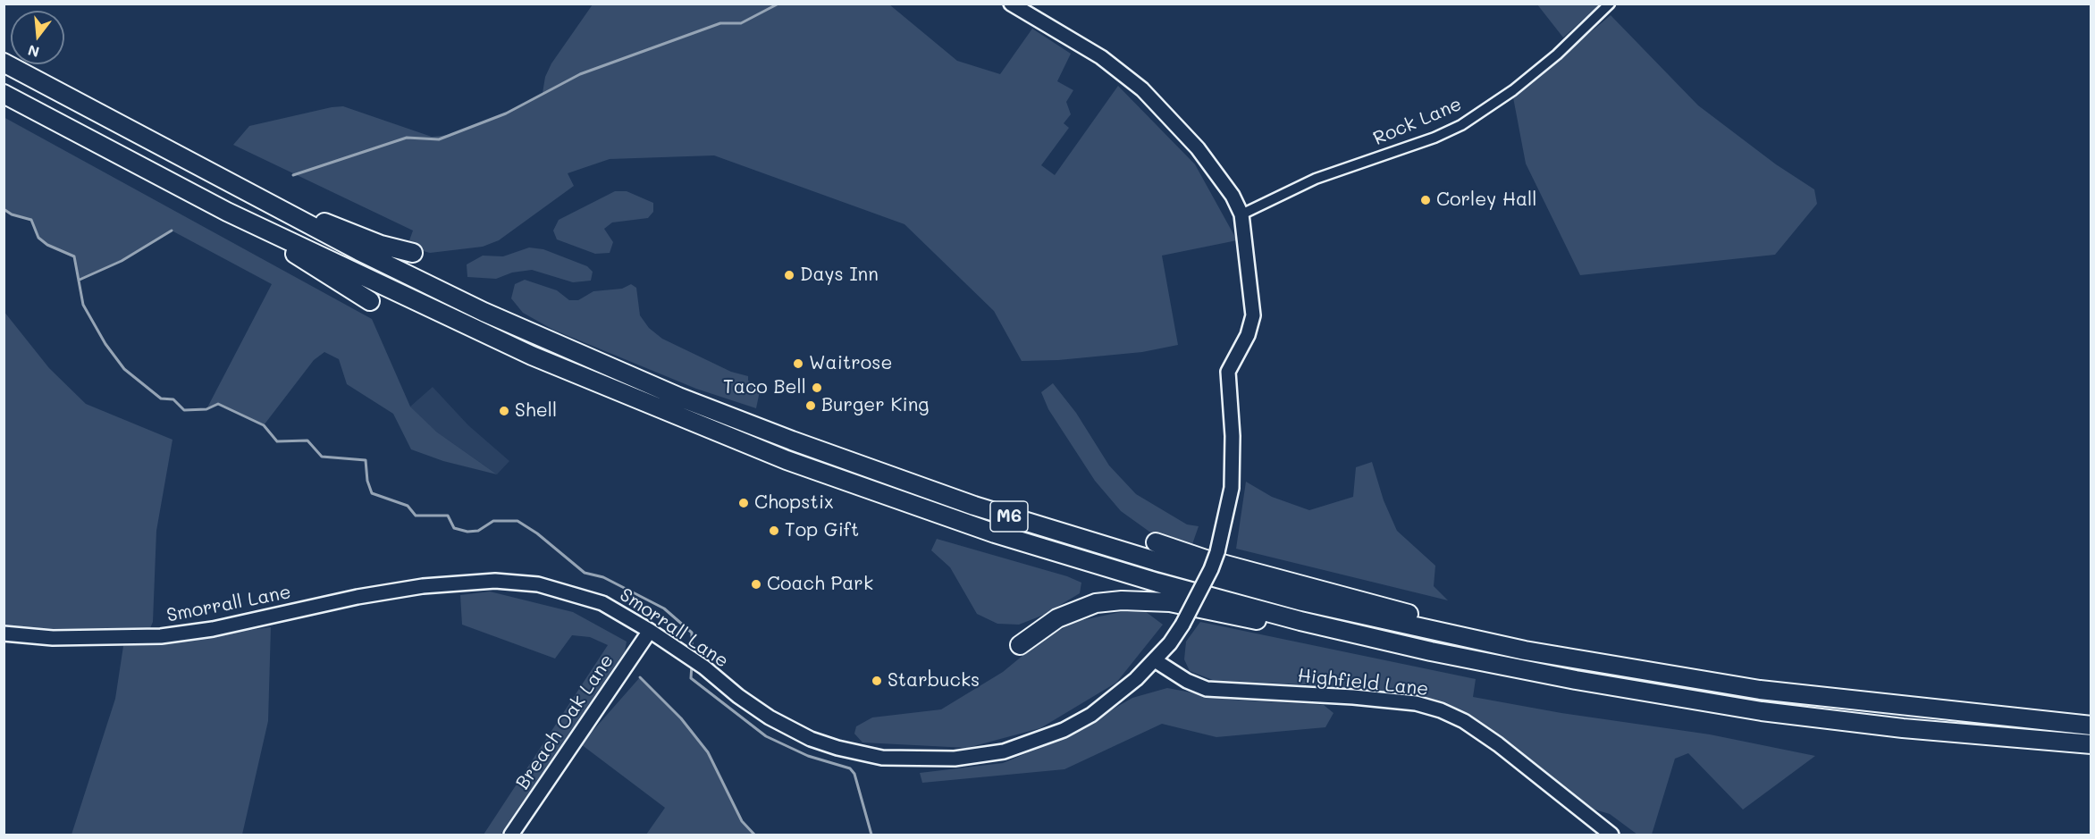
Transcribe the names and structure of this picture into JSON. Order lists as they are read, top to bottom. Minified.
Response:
{"streets":{"highway":["M6"],"street":["Rock Lane","Smorrall Lane","Highfield Lane","Breach Oak Lane"]},"crossings":[["Smorrall Lane","Highfield Lane"],["Smorrall Lane","Breach Oak Lane"]],"places":["Corley Hall","Days Inn","Waitrose","Taco Bell","Burger King","Shell","Chopstix","Top Gift","Coach Park","Starbucks"],"north":"bottom"}
